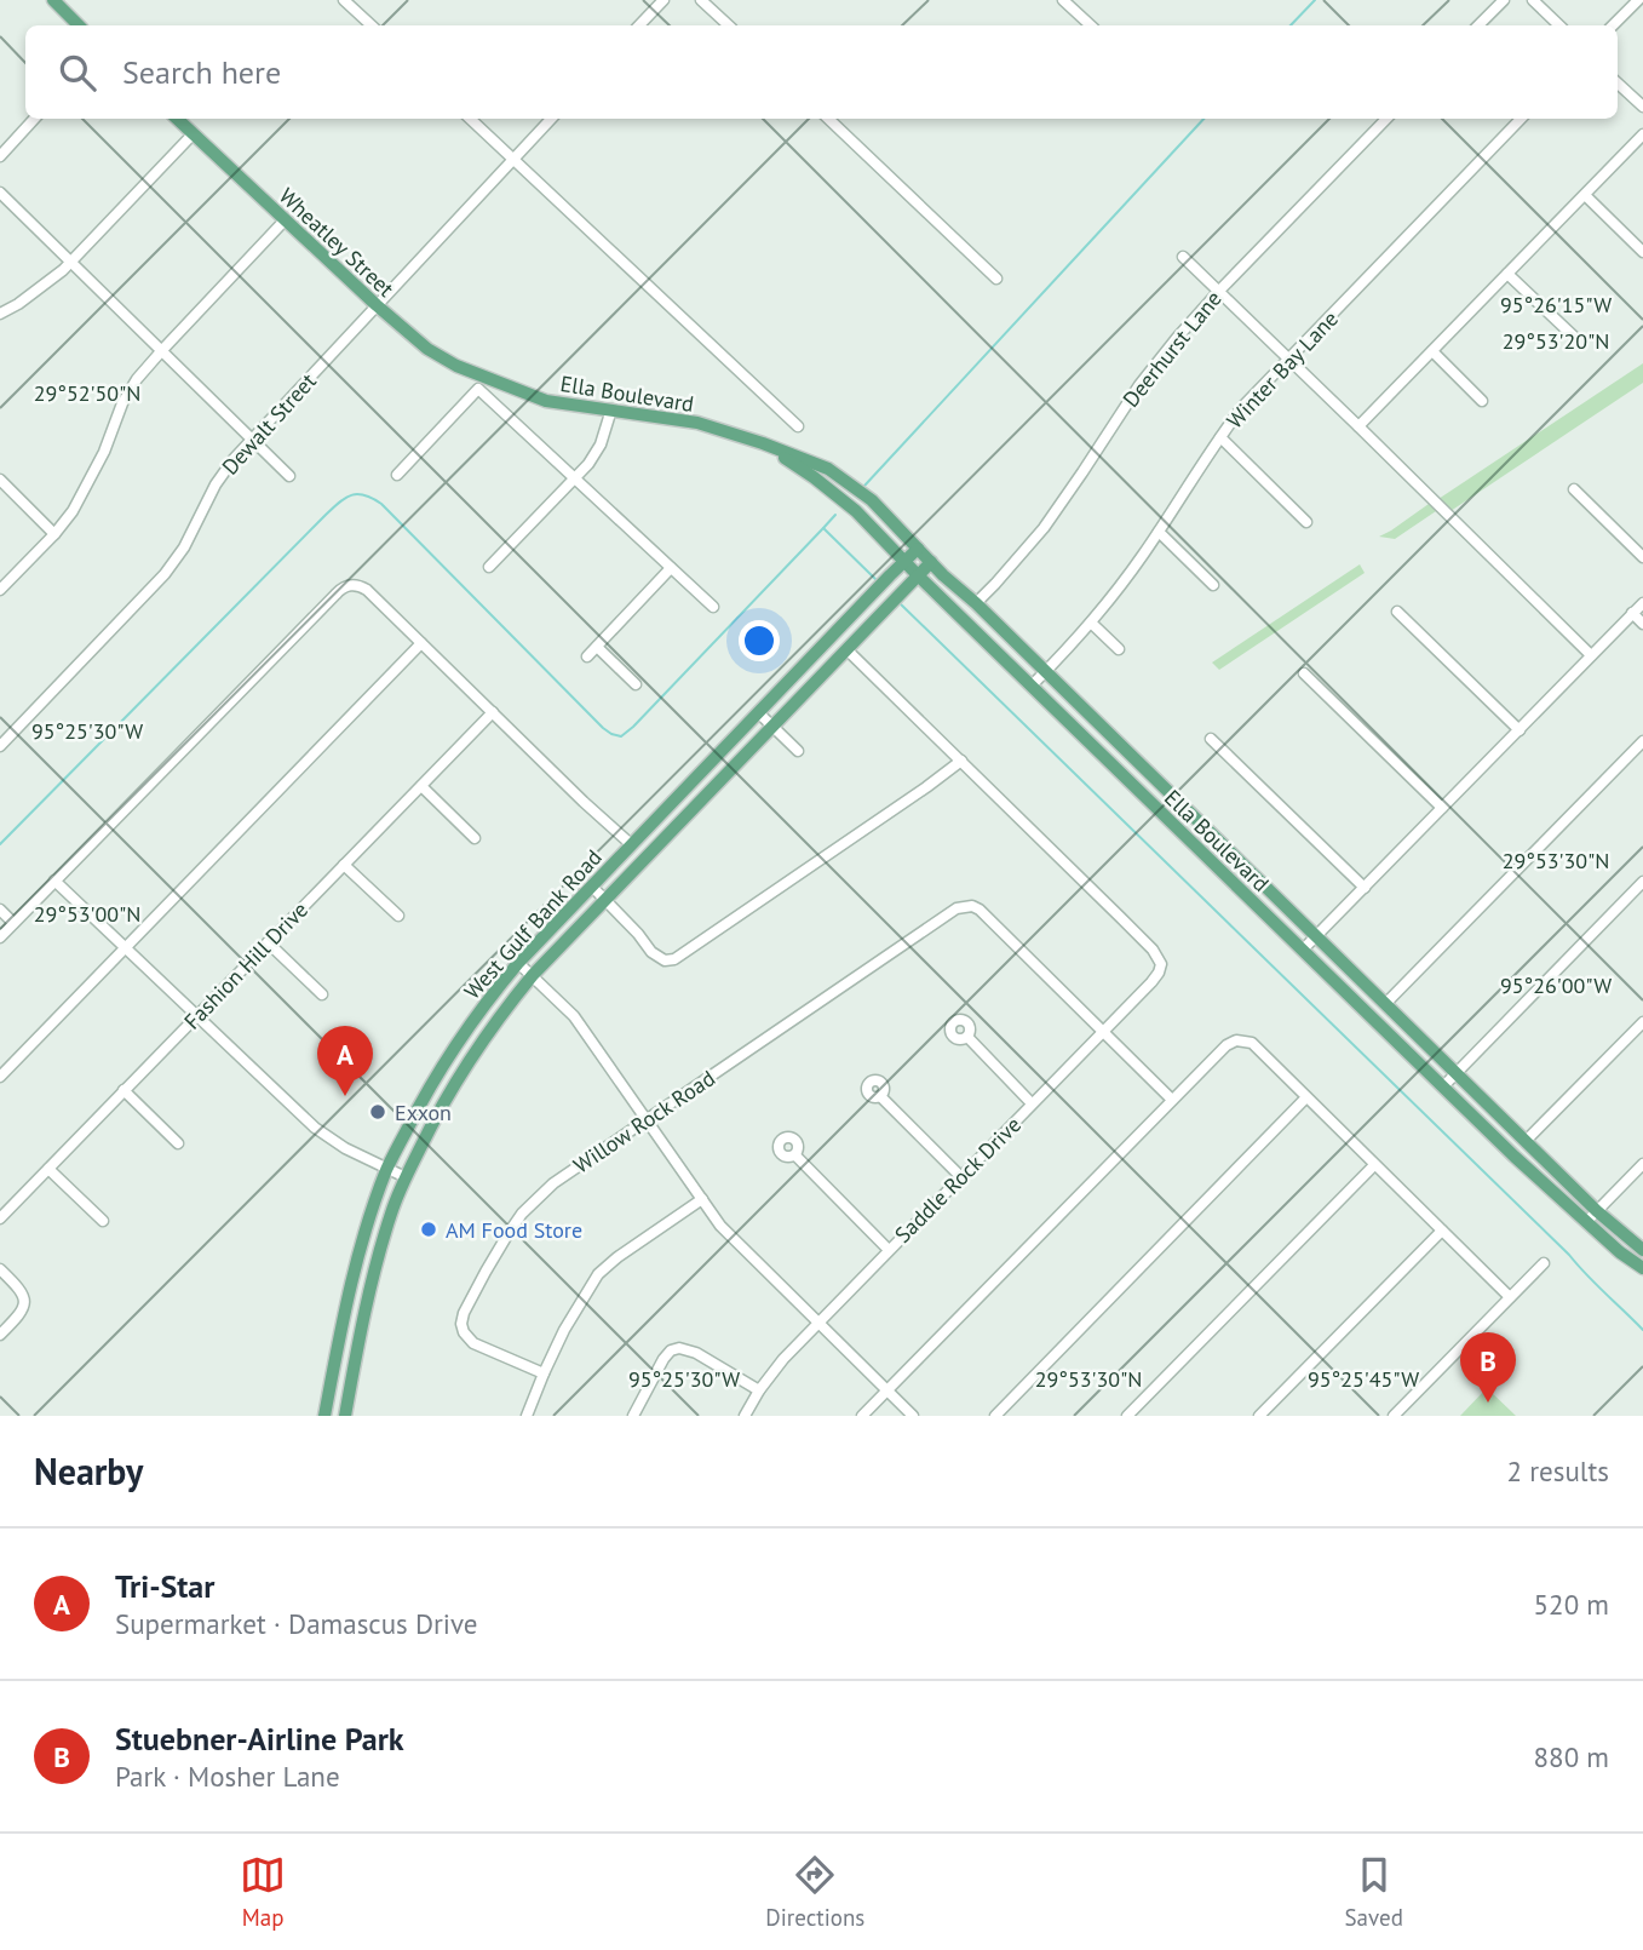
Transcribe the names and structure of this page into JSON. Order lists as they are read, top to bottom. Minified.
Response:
{"streets":{"main road":["Wheatley Street","Ella Boulevard","West Gulf Bank Road"],"street":["Deerhurst Lane","Winter Bay Lane","Dewalt Street","Fashion Hill Drive","Willow Rock Road","Saddle Rock Drive"]},"crossings":[["Wheatley Street","Ella Boulevard"],["Wheatley Street","Dewalt Street"],["Deerhurst Lane","Ella Boulevard"],["Winter Bay Lane","Ella Boulevard"],["Ella Boulevard","West Gulf Bank Road"],["Willow Rock Road","Saddle Rock Drive"]],"places":["Exxon","AM Food Store"],"page":{"search":"Search here","pins":["A","B"],"heading":["Nearby","2 results"],"list":[{"mark":"A","name":"Tri-Star","note":"Supermarket · Damascus Drive","value":"520 m"},{"mark":"B","name":"Stuebner-Airline Park","note":"Park · Mosher Lane","value":"880 m"}],"nav":["Map","Directions","Saved"]},"coordinates":["95°26'15\"W","29°53'20\"N","29°52'50\"N","95°25'30\"W","29°53'30\"N","29°53'00\"N","95°26'00\"W","95°25'45\"W"]}
